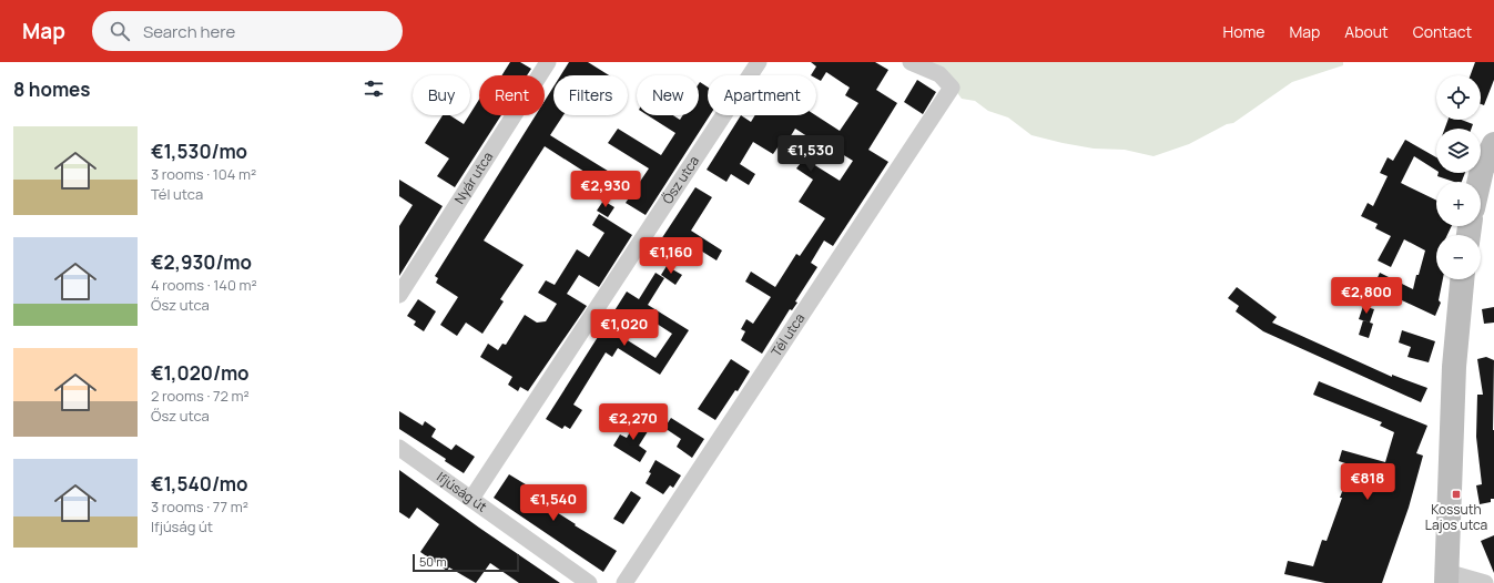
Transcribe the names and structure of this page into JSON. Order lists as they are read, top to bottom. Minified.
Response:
{"streets":{"street":["Nyár utca","Ősz utca","Tél utca","Ifjúság út"]},"crossings":[["Ősz utca","Ifjúság út"]],"places":{"transit":["Kossuth Lajos utca"]},"scale_bar":"50 m","page":{"header":"Map","search":"Search here","nav":["Home","Map","About","Contact"],"heading":"8 homes","map_buttons":["+","−"],"chip":["Buy","Rent","Filters","New","Apartment"],"list":[{"name":"€1,530/mo","note":"3 rooms · 104 m² · Tél utca"},{"name":"€2,930/mo","note":"4 rooms · 140 m² · Ősz utca"},{"name":"€1,020/mo","note":"2 rooms · 72 m² · Ősz utca"},{"name":"€1,540/mo","note":"3 rooms · 77 m² · Ifjúság út"}],"price":["€1,530","€2,930","€1,160","€2,800","€1,020","€2,270","€818","€1,540"],"scale":"50 m"}}
